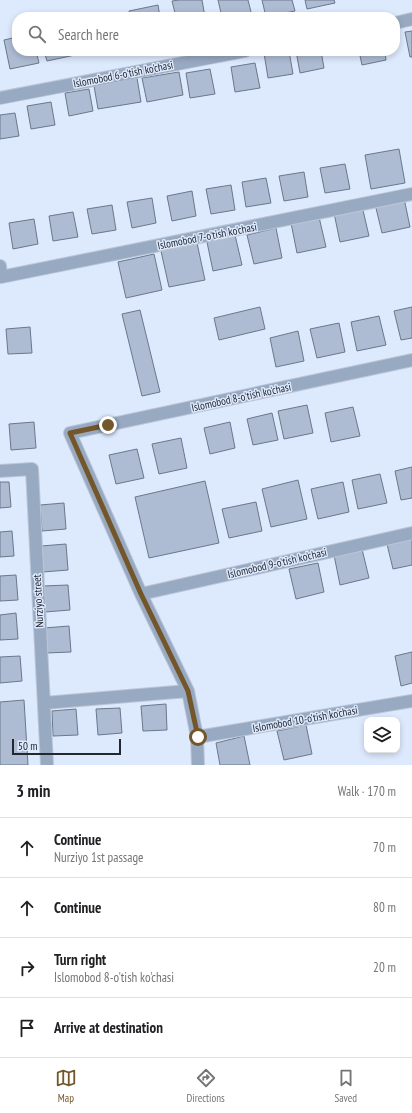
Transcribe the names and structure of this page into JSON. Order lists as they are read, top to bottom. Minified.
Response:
{"streets":{"street":["Islomobod 6-o'tish ko'chasi","Islomobod 7-o'tish ko'chasi","Islomobod 8-o'tish ko'chasi","Islomobod 9-o'tish ko'chasi","Nurziyo street","Islomobod 10-o'tish ko'chasi"]},"crossings":[["Islomobod 8-o'tish ko'chasi","Islomobod 9-o'tish ko'chasi"]],"scale_bar":"50 m","page":{"search":"Search here","scale":"50 m","heading":["3 min","Walk · 170 m"],"list":[["Continue","Nurziyo 1st passage","70 m"],["Continue","80 m"],["Turn right","Islomobod 8-o'tish ko'chasi","20 m"],"Arrive at destination"],"nav":["Map","Directions","Saved"]}}
